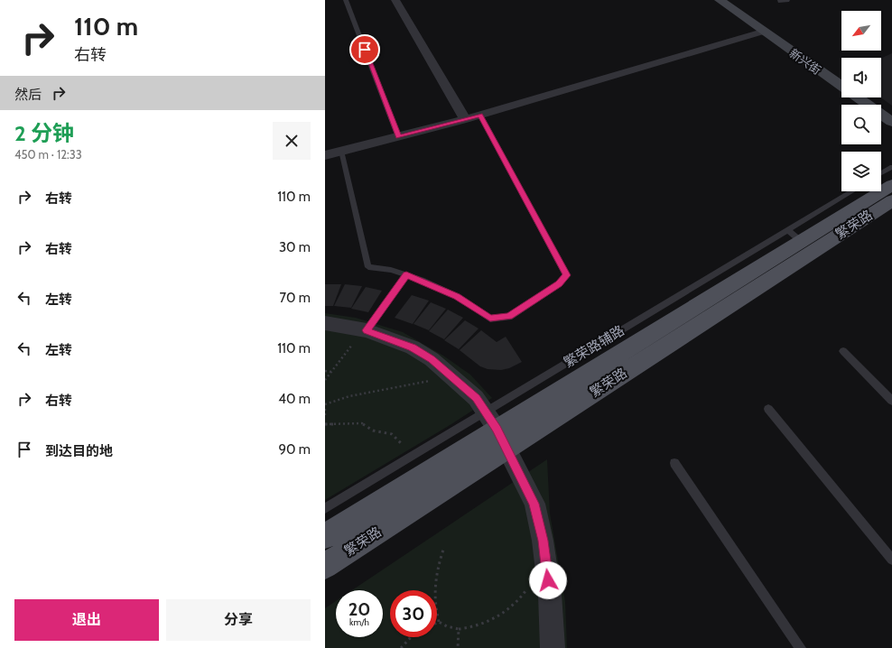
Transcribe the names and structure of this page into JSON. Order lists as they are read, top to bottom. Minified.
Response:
{"streets":{"main road":["繁荣路"],"street":["新兴街"],"lane":["繁荣路辅路"]},"crossings":[["繁荣路","繁荣路辅路"]],"north":"bottom left","page":{"turn":["110 m","右转"],"then":"然后","heading":["2 分钟","450 m · 12:33"],"list":[{"name":"右转","value":"110 m"},{"name":"右转","value":"30 m"},{"name":"左转","value":"70 m"},{"name":"左转","value":"110 m"},{"name":"右转","value":"40 m"},{"name":"到达目的地","value":"90 m"}],"speed":"20 km/h","limit":"30","buttons":["退出","分享"]}}
